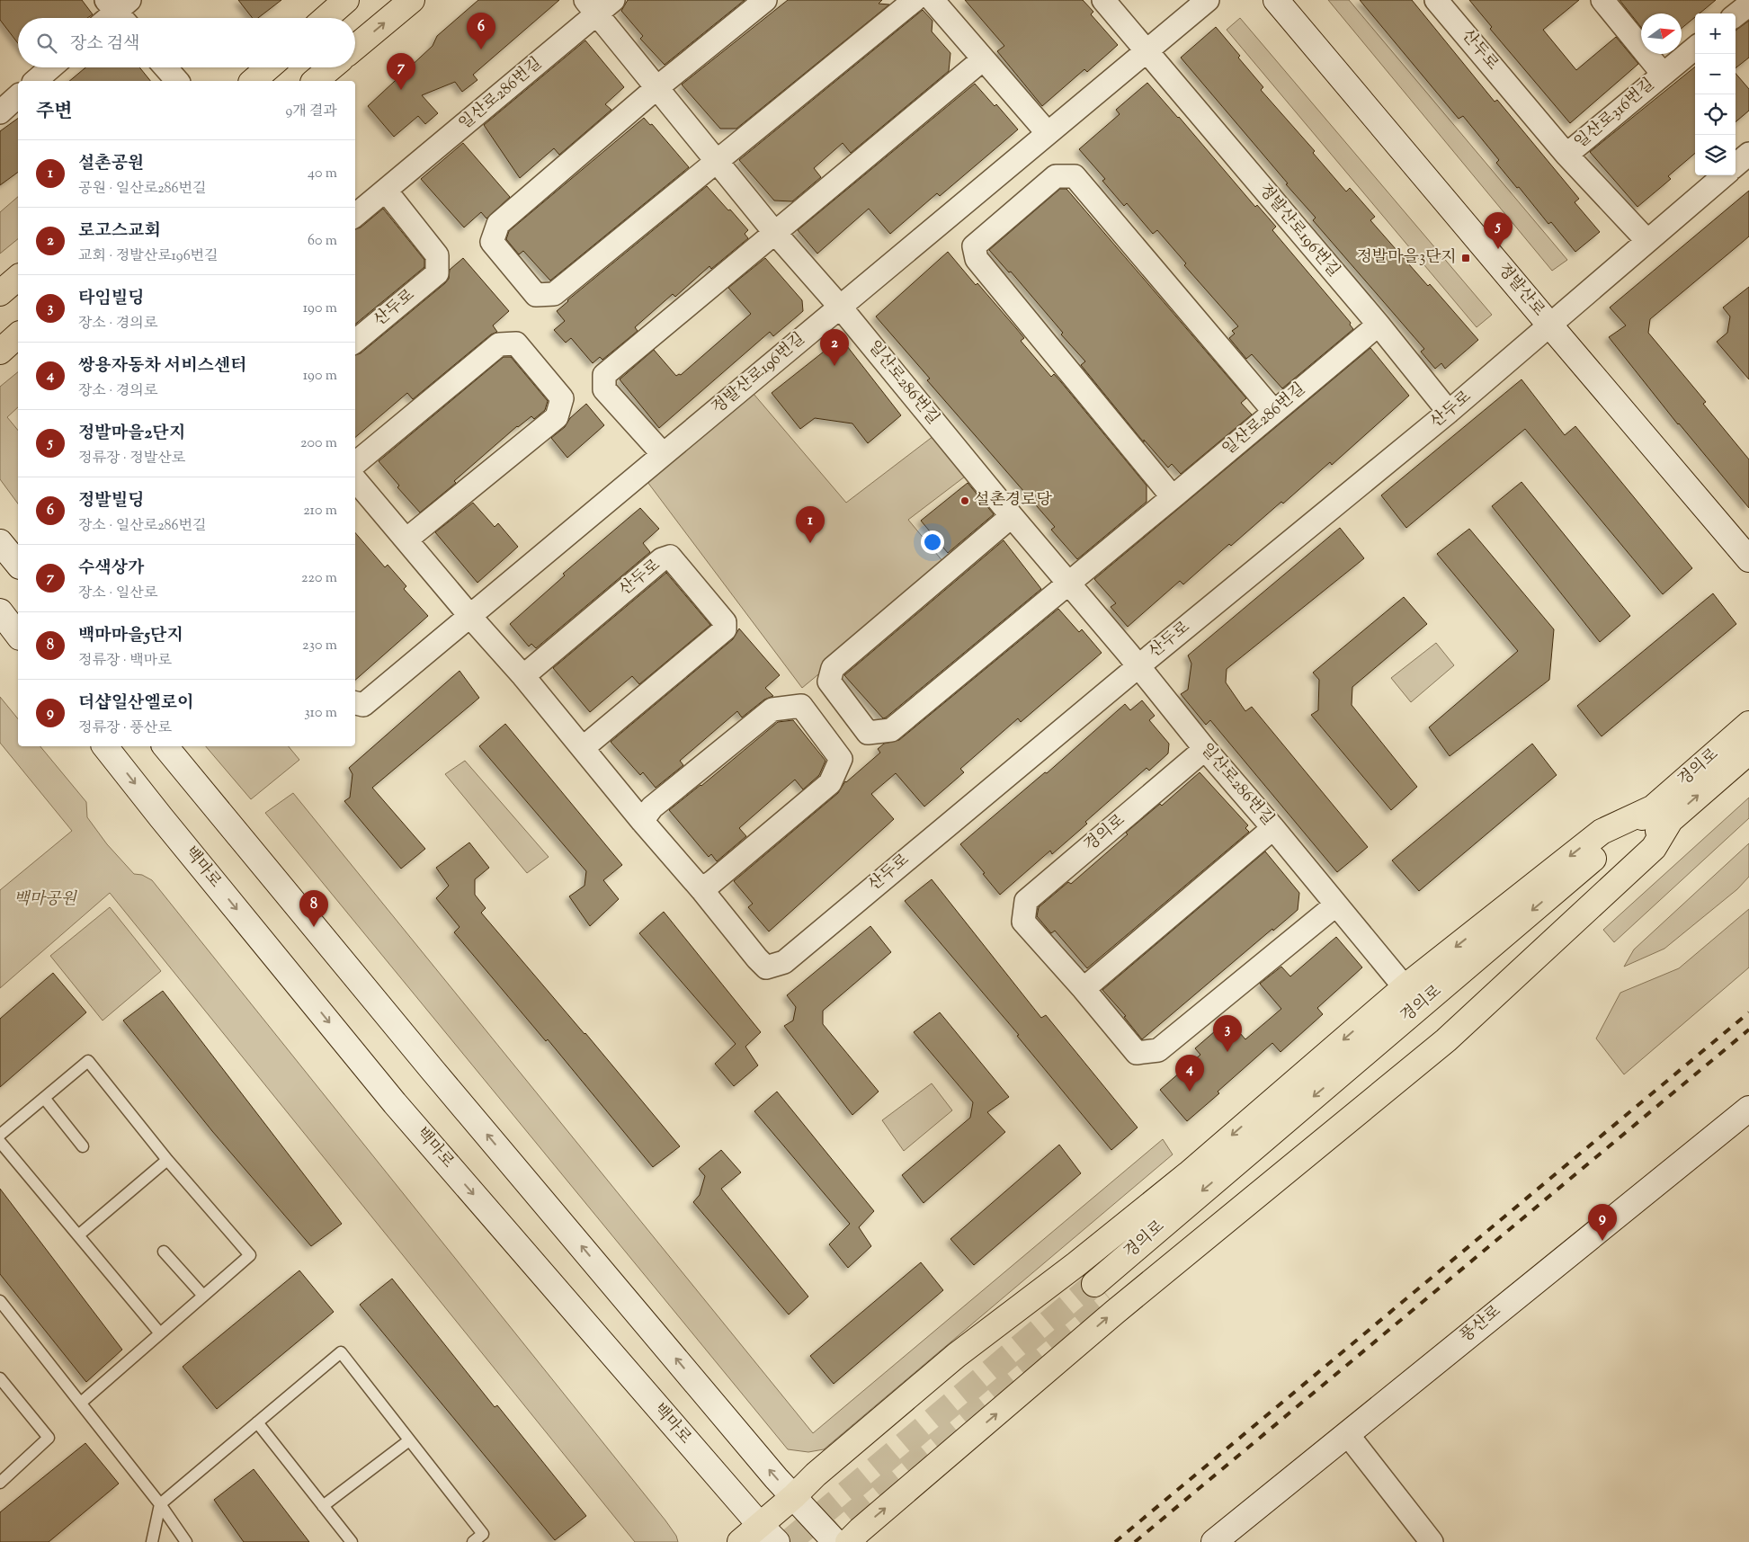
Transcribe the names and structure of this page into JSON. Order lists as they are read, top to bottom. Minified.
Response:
{"streets":{"main road":["정발산로","경의로","백마로","풍산로"],"street":["산두로","일산로286번길","일산로316번길","정발산로196번길"]},"crossings":[["산두로","일산로286번길"],["산두로","일산로316번길"],["산두로","정발산로196번길"],["산두로","정발산로"],["일산로286번길","정발산로196번길"],["일산로286번길","경의로"]],"parks":["백마공원"],"places":{"transit":["정발마을3단지"],"other":["설촌경로당"]},"north":"right","page":{"pins":["6","7","5","2","1","8","3","4","9"],"map_buttons":["+","−"],"search":"장소 검색","heading":["주변","9개 결과"],"list":[{"mark":"1","name":"설촌공원","note":"공원 · 일산로286번길","value":"40 m"},{"mark":"2","name":"로고스교회","note":"교회 · 정발산로196번길","value":"60 m"},{"mark":"3","name":"타임빌딩","note":"장소 · 경의로","value":"190 m"},{"mark":"4","name":"쌍용자동차 서비스센터","note":"장소 · 경의로","value":"190 m"},{"mark":"5","name":"정발마을2단지","note":"정류장 · 정발산로","value":"200 m"},{"mark":"6","name":"정발빌딩","note":"장소 · 일산로286번길","value":"210 m"},{"mark":"7","name":"수색상가","note":"장소 · 일산로","value":"220 m"},{"mark":"8","name":"백마마을5단지","note":"정류장 · 백마로","value":"230 m"},{"mark":"9","name":"더샵일산엘로이","note":"정류장 · 풍산로","value":"310 m"}]}}
